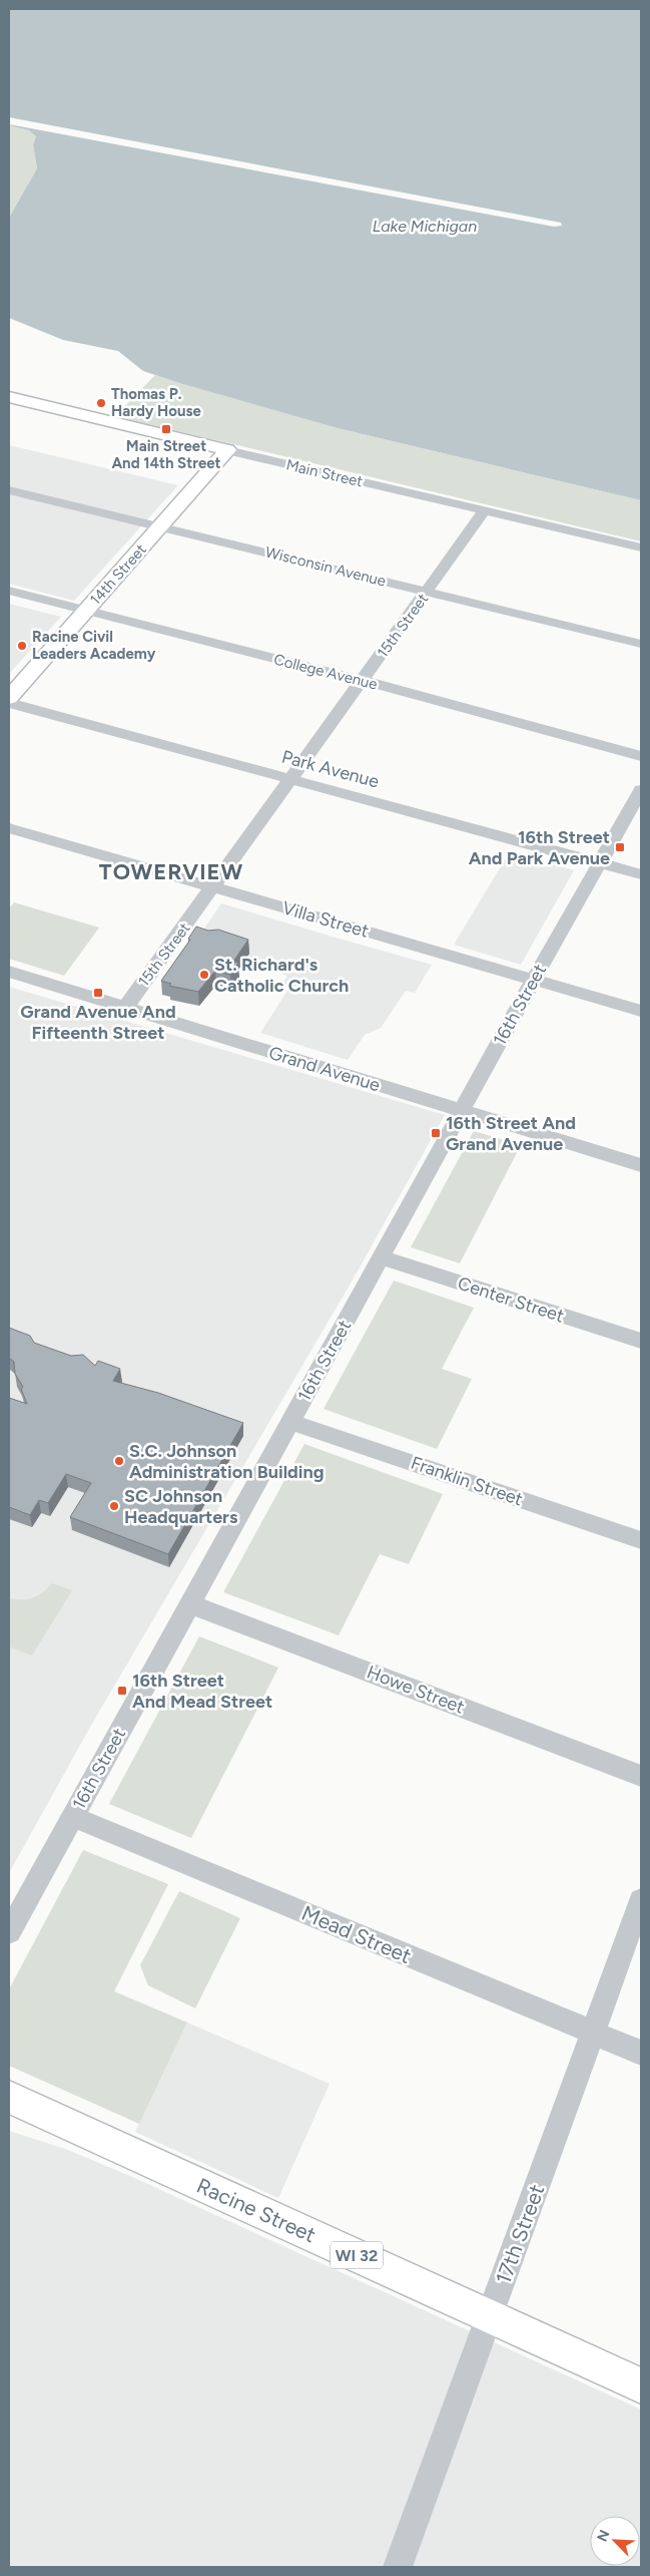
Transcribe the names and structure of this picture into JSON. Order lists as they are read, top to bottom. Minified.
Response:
{"streets":{"main road":["Main Street","14th Street","Racine Street","WI 32"],"street":["Wisconsin Avenue","15th Street","College Avenue","Park Avenue","Villa Street","16th Street","Grand Avenue","Center Street","Franklin Street","Howe Street","Mead Street","17th Street"]},"crossings":[["Main Street","14th Street"],["Main Street","15th Street"],["Wisconsin Avenue","14th Street"],["Wisconsin Avenue","15th Street"],["14th Street","College Avenue"],["15th Street","College Avenue"],["15th Street","Park Avenue"],["15th Street","Villa Street"],["15th Street","Grand Avenue"],["Park Avenue","16th Street"],["Villa Street","16th Street"],["16th Street","Grand Avenue"],["16th Street","Center Street"],["16th Street","Franklin Street"],["16th Street","Howe Street"],["16th Street","Mead Street"],["Mead Street","17th Street"],["Racine Street","17th Street"]],"districts":["TOWERVIEW"],"water":["Lake Michigan"],"places":{"other":["Thomas P. Hardy House","Racine Civil Leaders Academy","St. Richard's Catholic Church","S.C. Johnson Administration Building","SC Johnson Headquarters"],"transit":["Main Street And 14th Street","16th Street And Park Avenue","Grand Avenue And Fifteenth Street","16th Street And Grand Avenue","16th Street And Mead Street"]},"north":"top left"}
